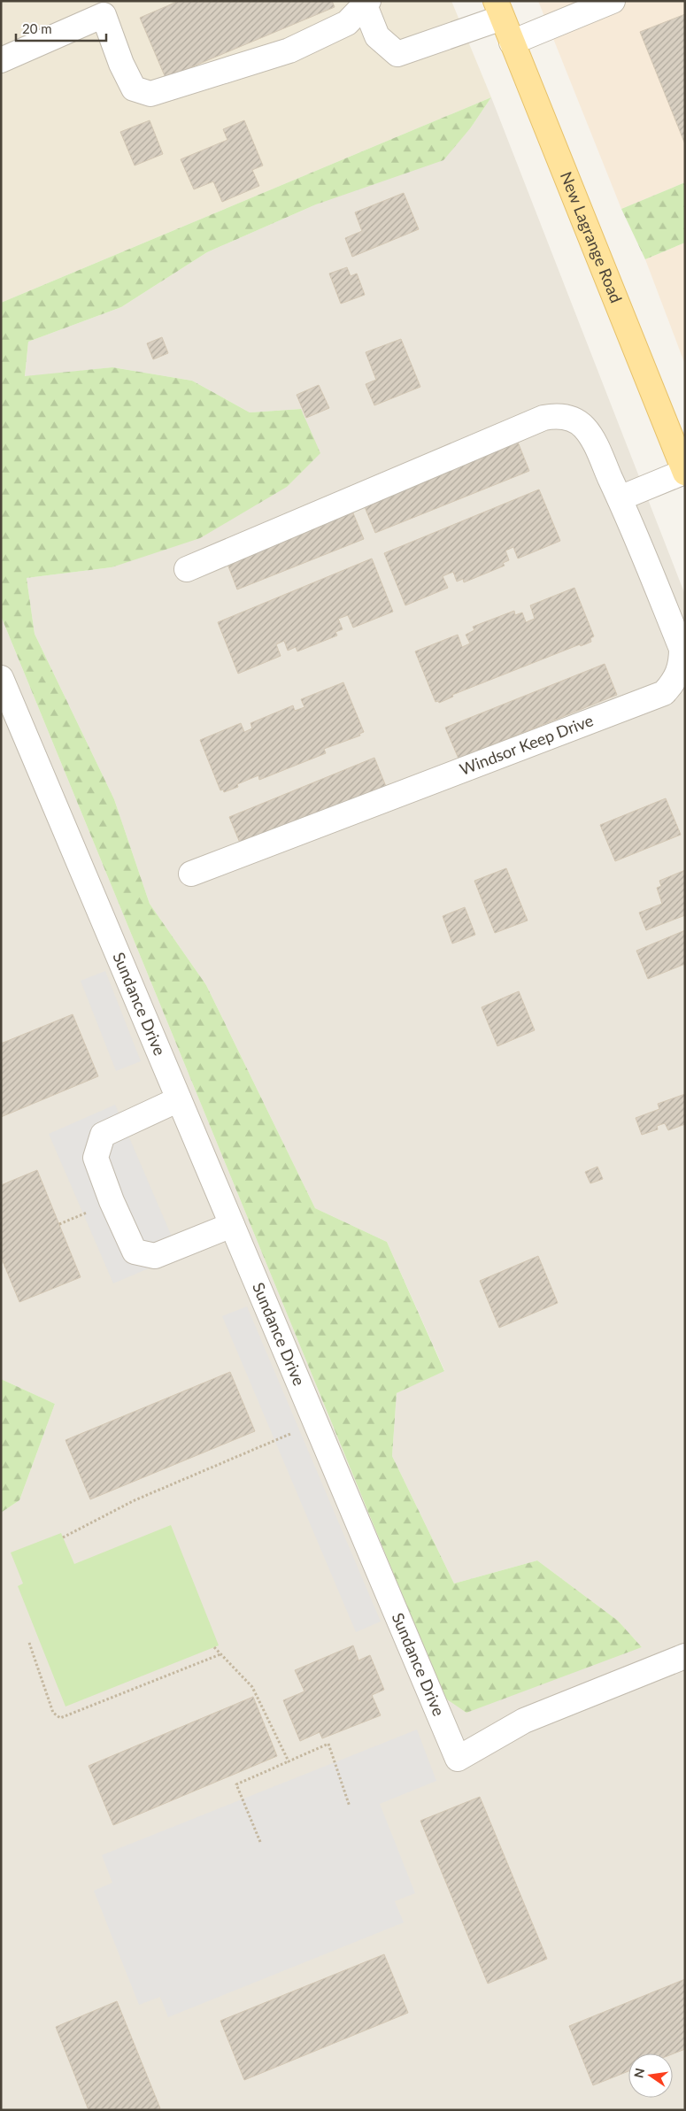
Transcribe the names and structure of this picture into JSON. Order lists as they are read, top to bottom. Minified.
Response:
{"streets":{"main road":["New Lagrange Road"],"street":["Windsor Keep Drive","Sundance Drive"]},"scale_bar":"20 m","north":"left"}
